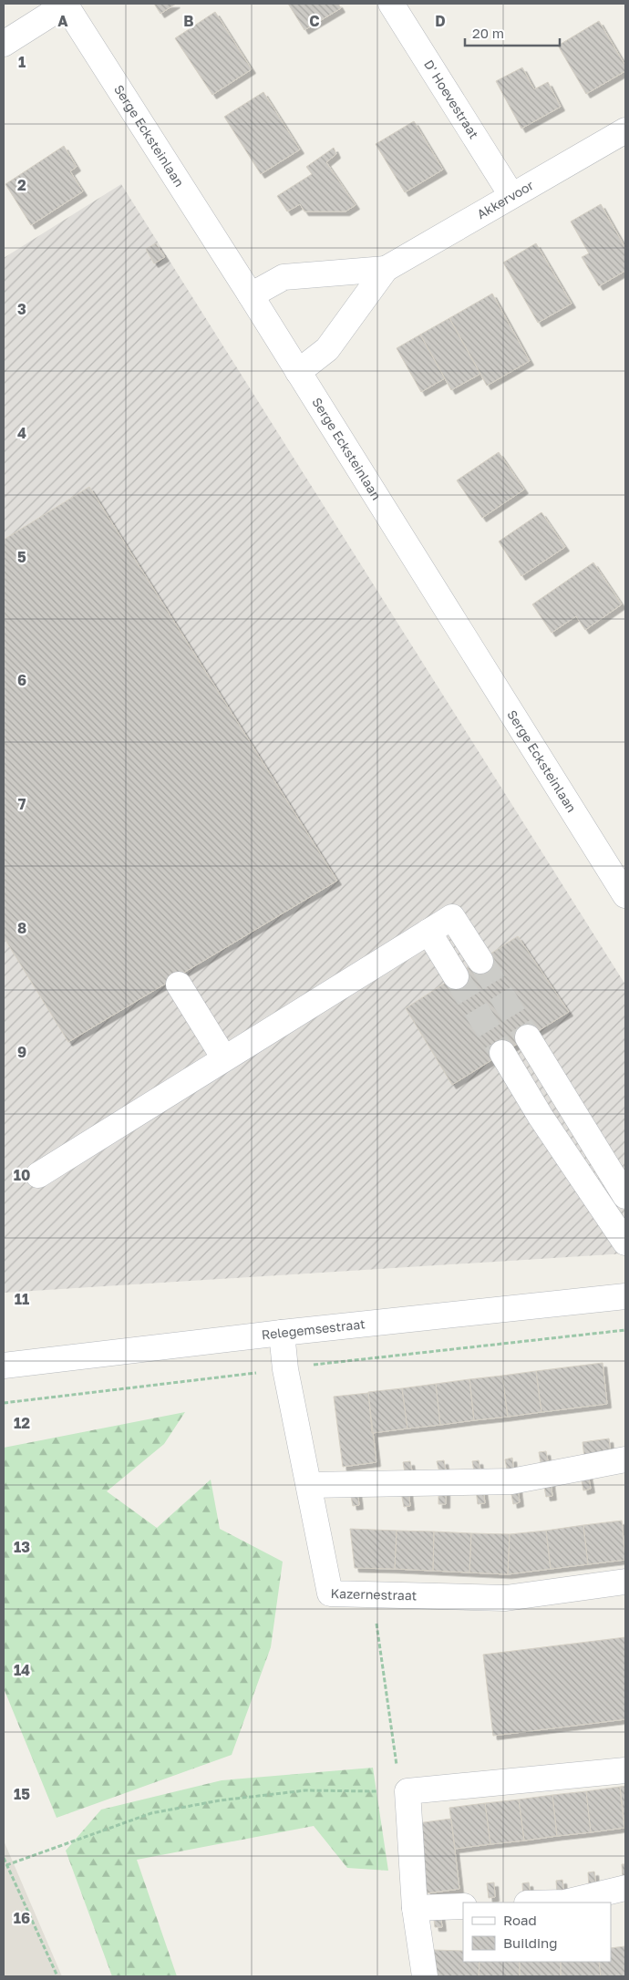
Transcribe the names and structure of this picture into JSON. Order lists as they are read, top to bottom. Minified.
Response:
{"streets":{"street":["D' Hoevestraat","Serge Ecksteinlaan","Akkervoor","Relegemsestraat","Kazernestraat"]},"crossings":[["D' Hoevestraat","Akkervoor"],["Serge Ecksteinlaan","Akkervoor"],["Relegemsestraat","Kazernestraat"]],"legend":["Road","Building"],"scale_bar":"20 m","grid":{"columns":["A","B","C","D"],"rows":["1","2","3","4","5","6","7","8","9","10","11","12","13","14","15","16"]}}
